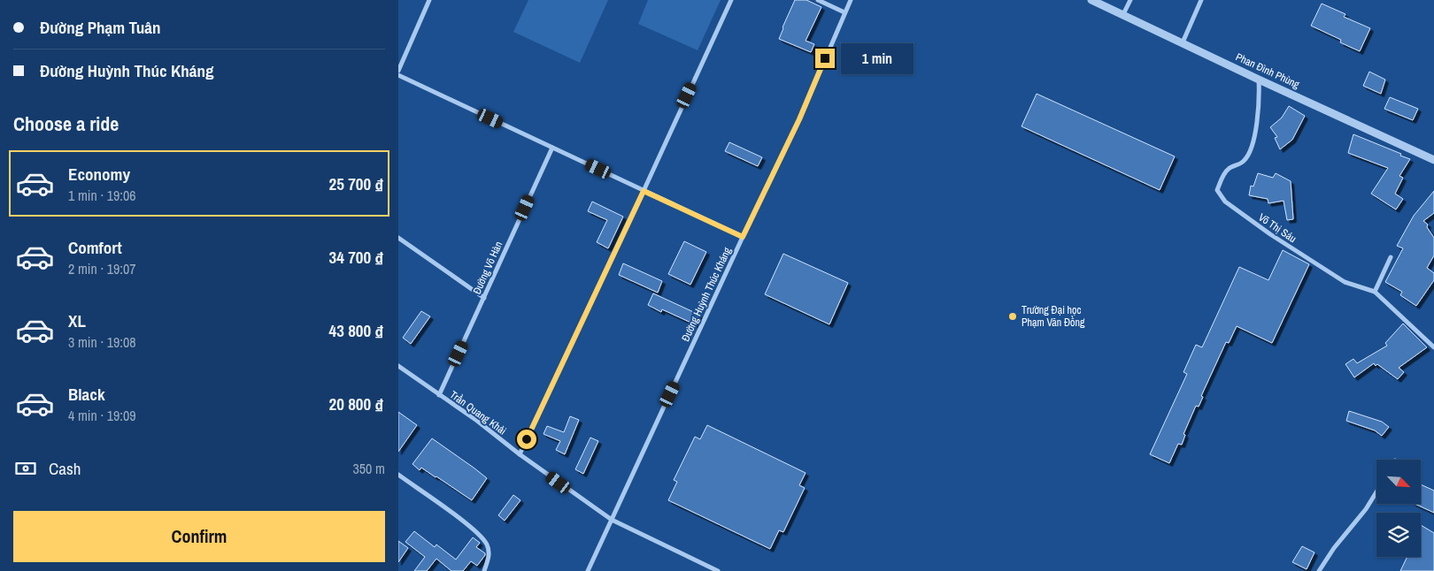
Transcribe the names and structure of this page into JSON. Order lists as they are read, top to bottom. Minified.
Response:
{"streets":{"street":["Phan Đình Phùng","Võ Thị Sáu","Đường Võ Hàn","Đường Huỳnh Thúc Kháng","Trần Quang Khải"]},"crossings":[["Phan Đình Phùng","Võ Thị Sáu"],["Đường Võ Hàn","Trần Quang Khải"],["Đường Huỳnh Thúc Kháng","Trần Quang Khải"]],"places":["Trường Đại học Phạm Văn Đồng"],"north":"bottom right","page":{"banner":["Đường Phạm Tuân","Đường Huỳnh Thúc Kháng"],"bubble":"1 min","heading":"Choose a ride","list":[{"name":"Economy","note":"1 min · 19:06","value":"25 700 ₫"},{"name":"Comfort","note":"2 min · 19:07","value":"34 700 ₫"},{"name":"XL","note":"3 min · 19:08","value":"43 800 ₫"},{"name":"Black","note":"4 min · 19:09","value":"20 800 ₫"}],"pay":["Cash","350 m"],"buttons":"Confirm"}}
